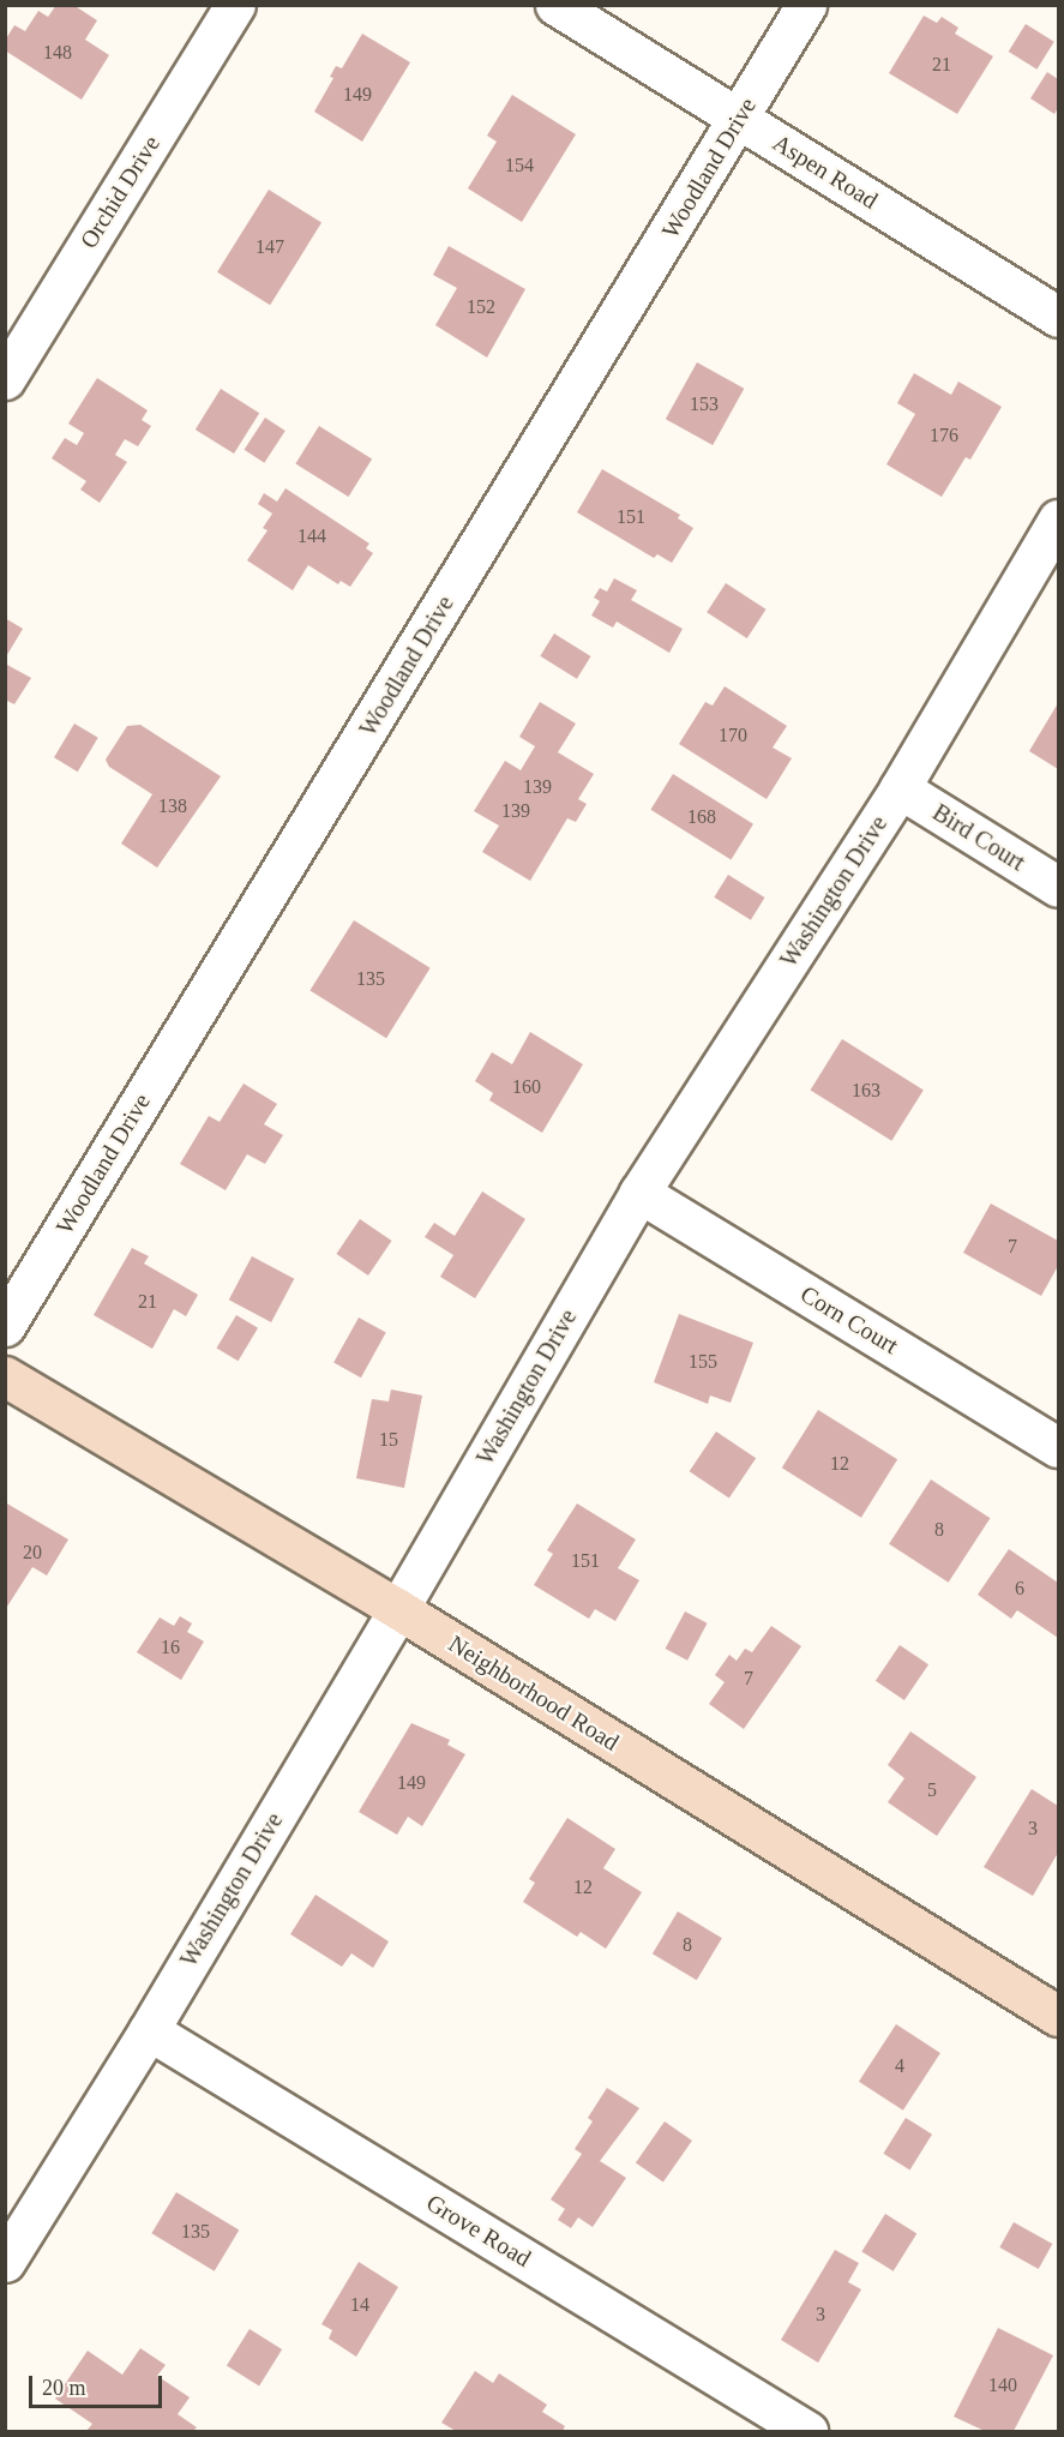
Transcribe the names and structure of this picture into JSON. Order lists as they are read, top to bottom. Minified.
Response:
{"streets":{"street":["Woodland Drive","Aspen Road","Orchid Drive","Bird Court","Washington Drive","Corn Court","Neighborhood Road","Grove Road"]},"crossings":[["Woodland Drive","Aspen Road"],["Bird Court","Washington Drive"],["Washington Drive","Corn Court"],["Washington Drive","Neighborhood Road"],["Washington Drive","Grove Road"]],"house_numbers":["148","21","149","154","147","152","153","176","151","144","170","139","138","139","168","135","160","163","7","21","155","15","12","8","20","151","6","16","7","149","5","3","12","8","4","135","14","3","140"],"scale_bar":"20 m"}
